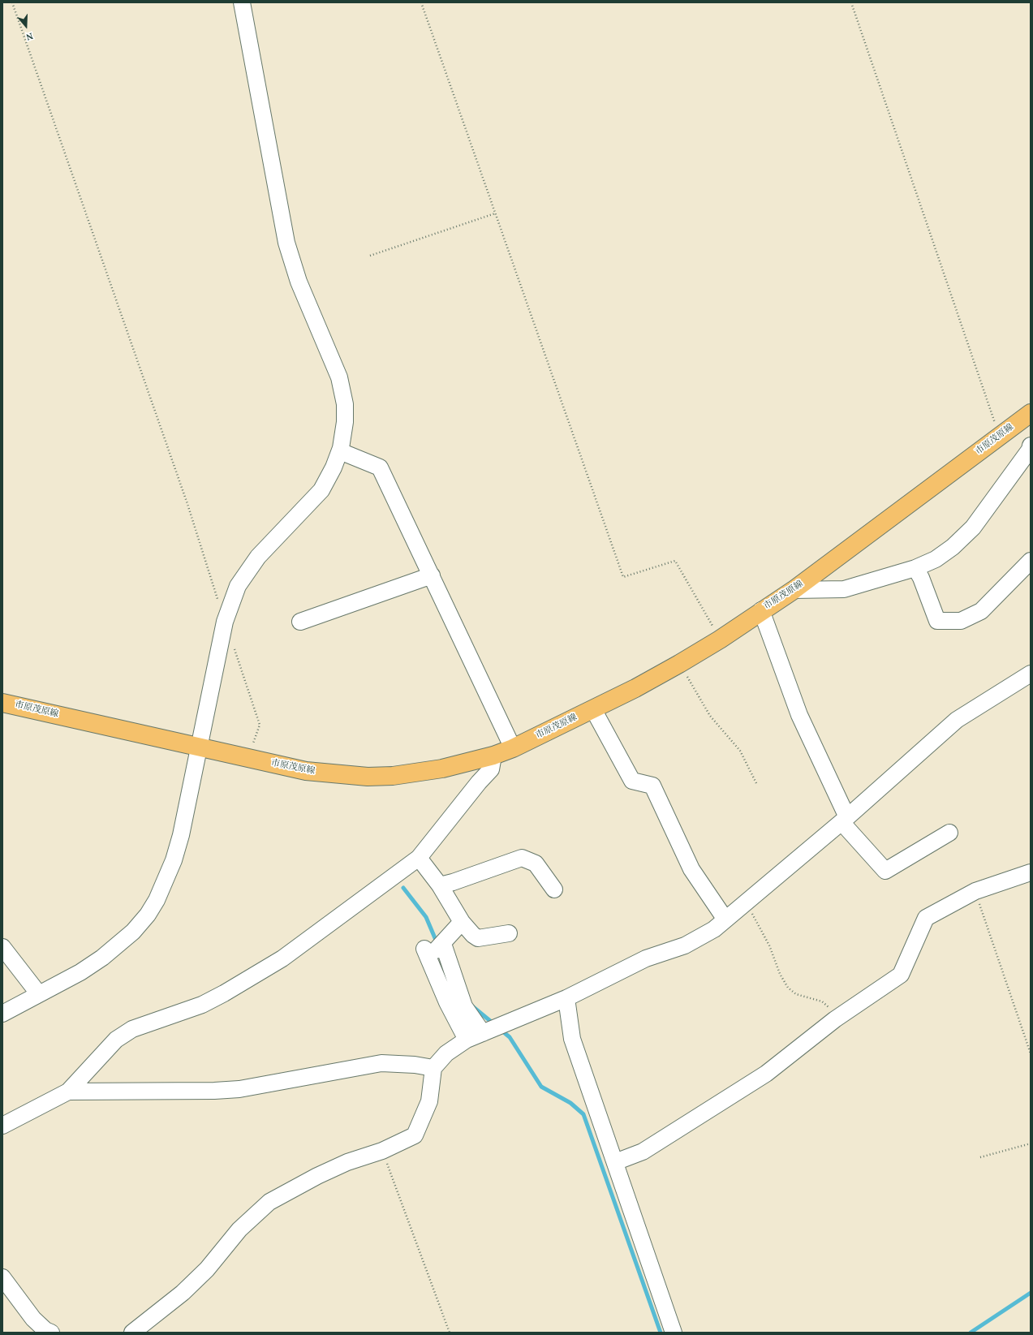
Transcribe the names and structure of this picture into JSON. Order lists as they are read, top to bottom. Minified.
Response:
{"streets":{"main road":["市原茂原線"]},"north":"bottom"}
